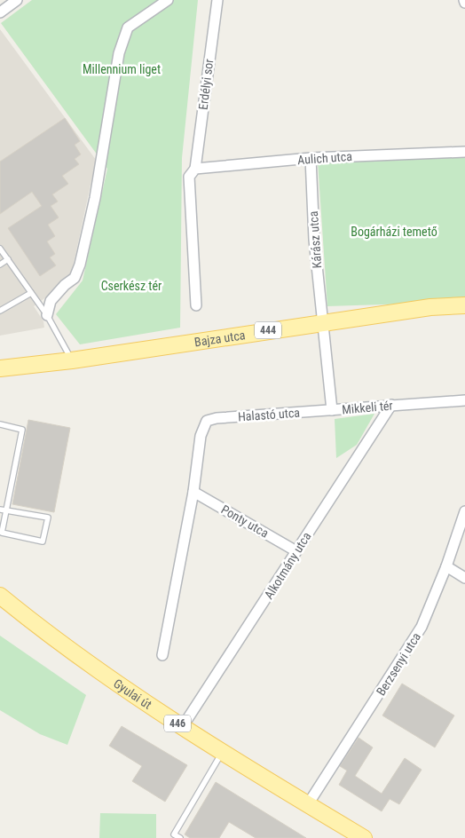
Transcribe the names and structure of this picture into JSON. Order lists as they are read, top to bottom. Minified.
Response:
{"streets":{"main road":["444","Bajza utca","Gyulai út","446"],"street":["Erdélyi sor","Aulich utca","Kárász utca","Mikkeli tér","Halastó utca","Ponty utca","Alkotmány utca","Berzsenyi utca"]},"crossings":[["Erdélyi sor","Aulich utca"],["Aulich utca","Kárász utca"],["Kárász utca","Bajza utca"],["Kárász utca","Mikkeli tér"],["Bajza utca","Mikkeli tér"],["Mikkeli tér","Halastó utca"],["Mikkeli tér","Alkotmány utca"],["Halastó utca","Ponty utca"],["Ponty utca","Alkotmány utca"],["Alkotmány utca","Gyulai út"],["Berzsenyi utca","Gyulai út"]],"parks":["Millennium liget","Bogárházi temető","Cserkész tér"]}
